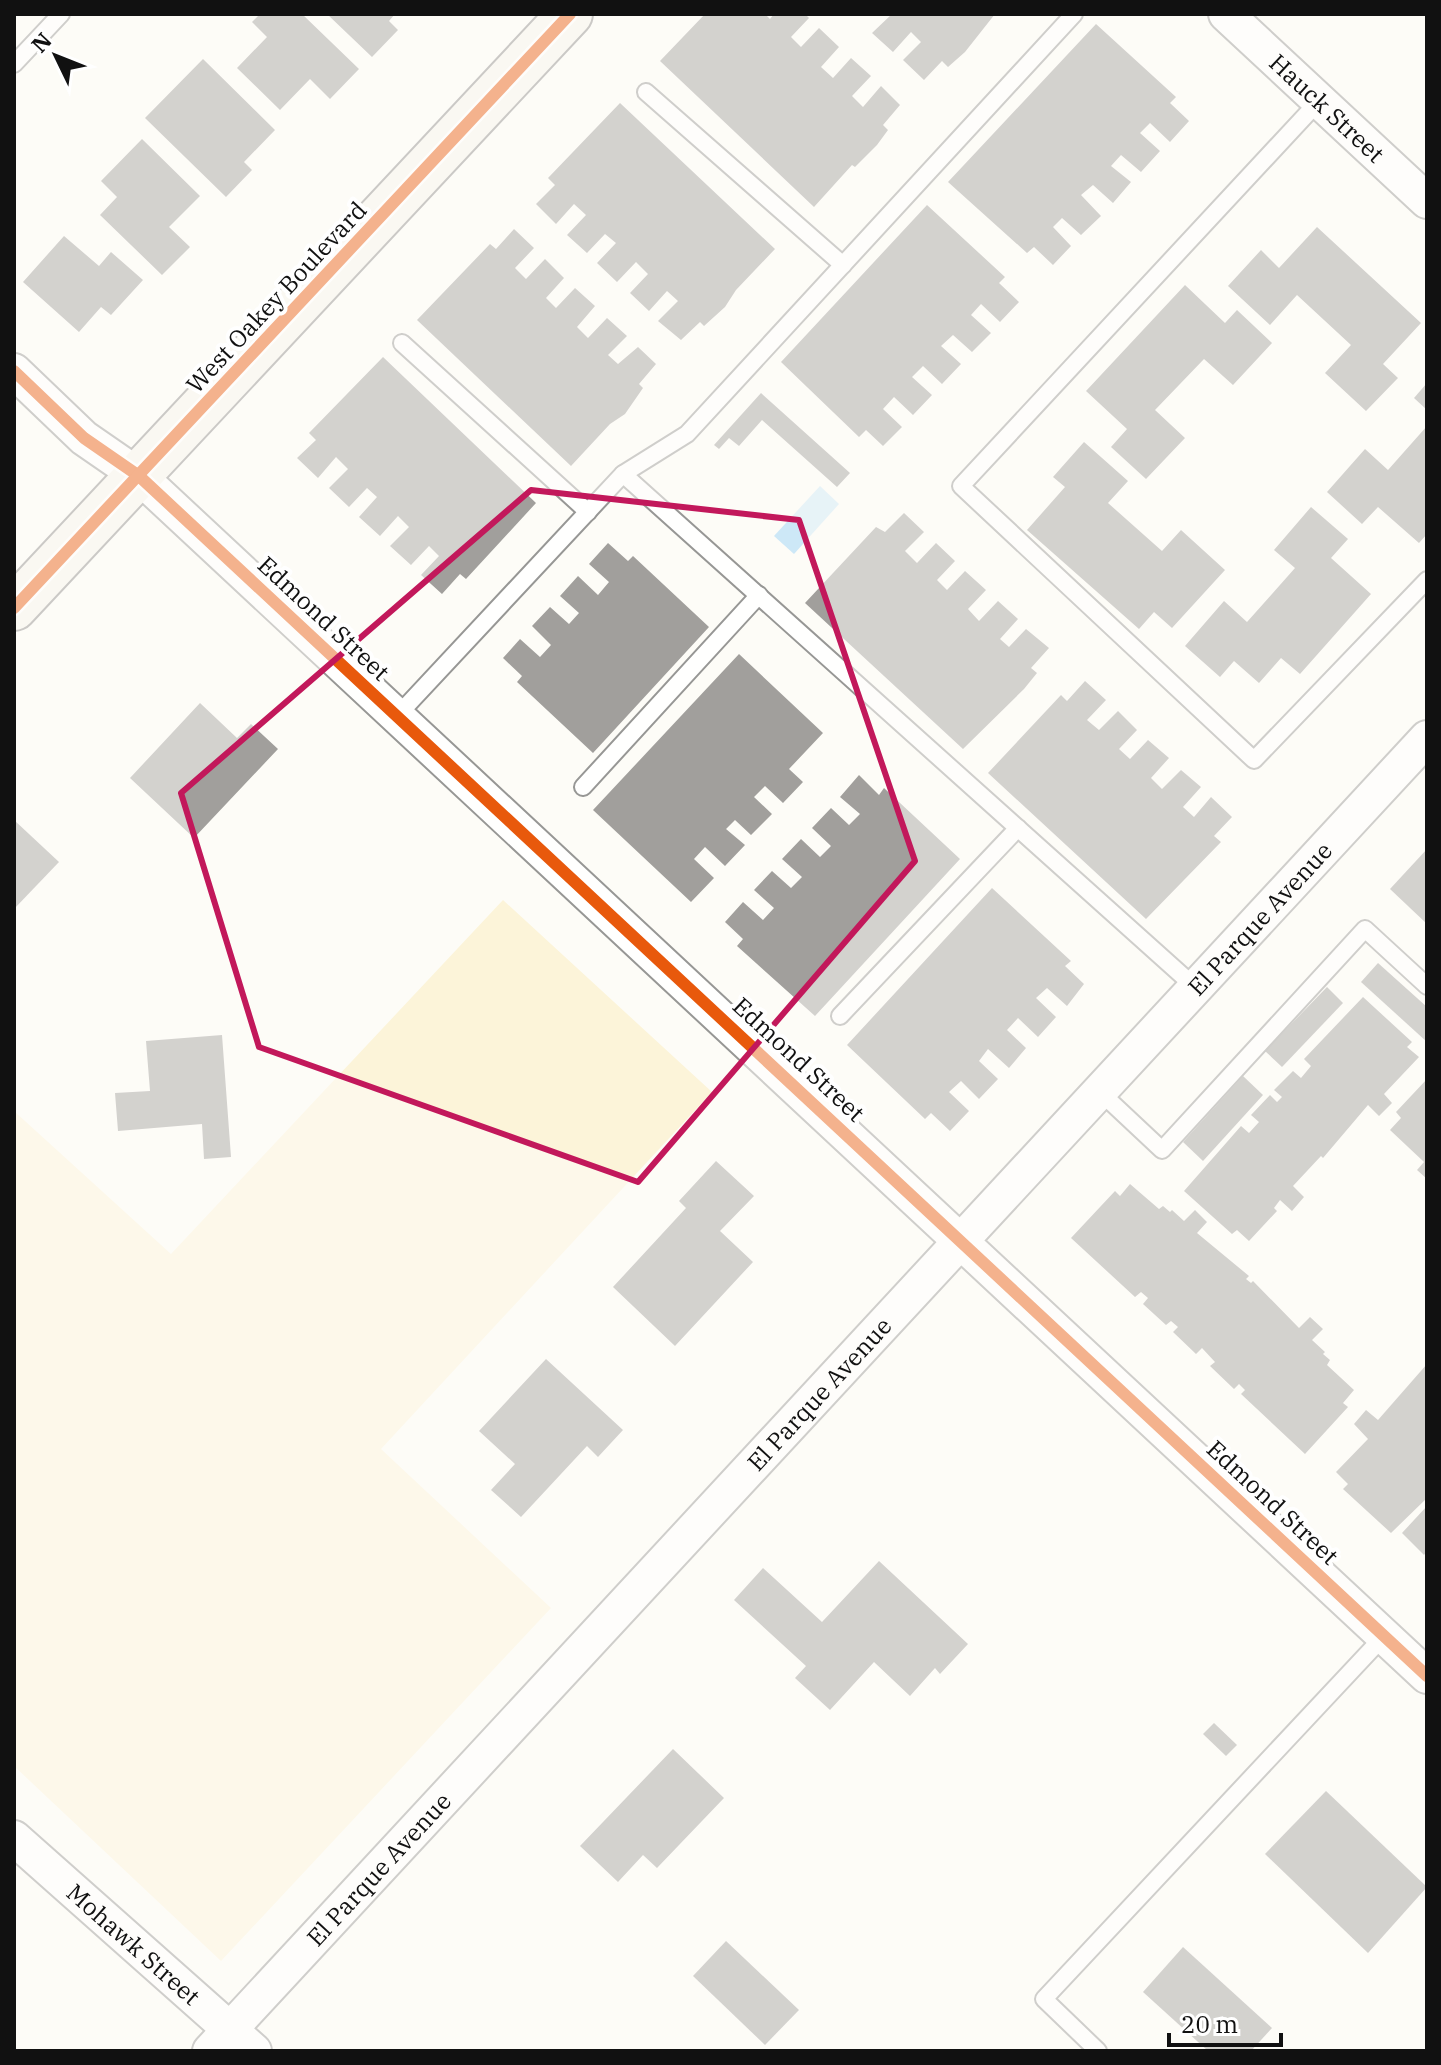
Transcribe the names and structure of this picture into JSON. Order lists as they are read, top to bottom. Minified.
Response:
{"streets":{"main road":["West Oakey Boulevard"],"street":["Hauck Street","Edmond Street","El Parque Avenue","Mohawk Street"]},"crossings":[["West Oakey Boulevard","Edmond Street"],["Edmond Street","El Parque Avenue"],["El Parque Avenue","Mohawk Street"]],"scale_bar":"20 m","north":"top left"}
